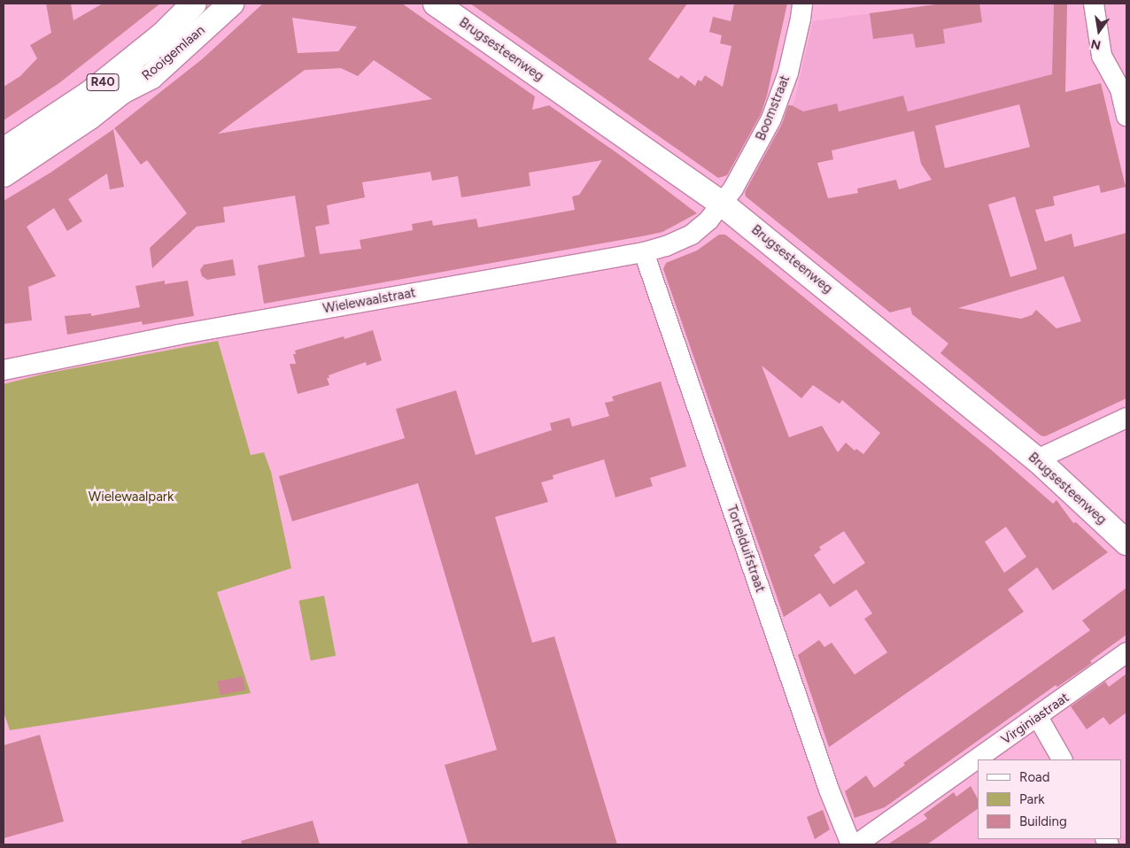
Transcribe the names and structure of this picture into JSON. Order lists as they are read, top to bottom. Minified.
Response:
{"streets":{"street":["Brugsesteenweg","Rooigemlaan","R40","Boomstraat","Wielewaalstraat","Tortelduifstraat","Virginiastraat"]},"crossings":[["Brugsesteenweg","Boomstraat"],["Brugsesteenweg","Wielewaalstraat"],["Boomstraat","Wielewaalstraat"],["Wielewaalstraat","Tortelduifstraat"]],"parks":["Wielewaalpark"],"legend":["Road","Park","Building"],"north":"bottom"}
